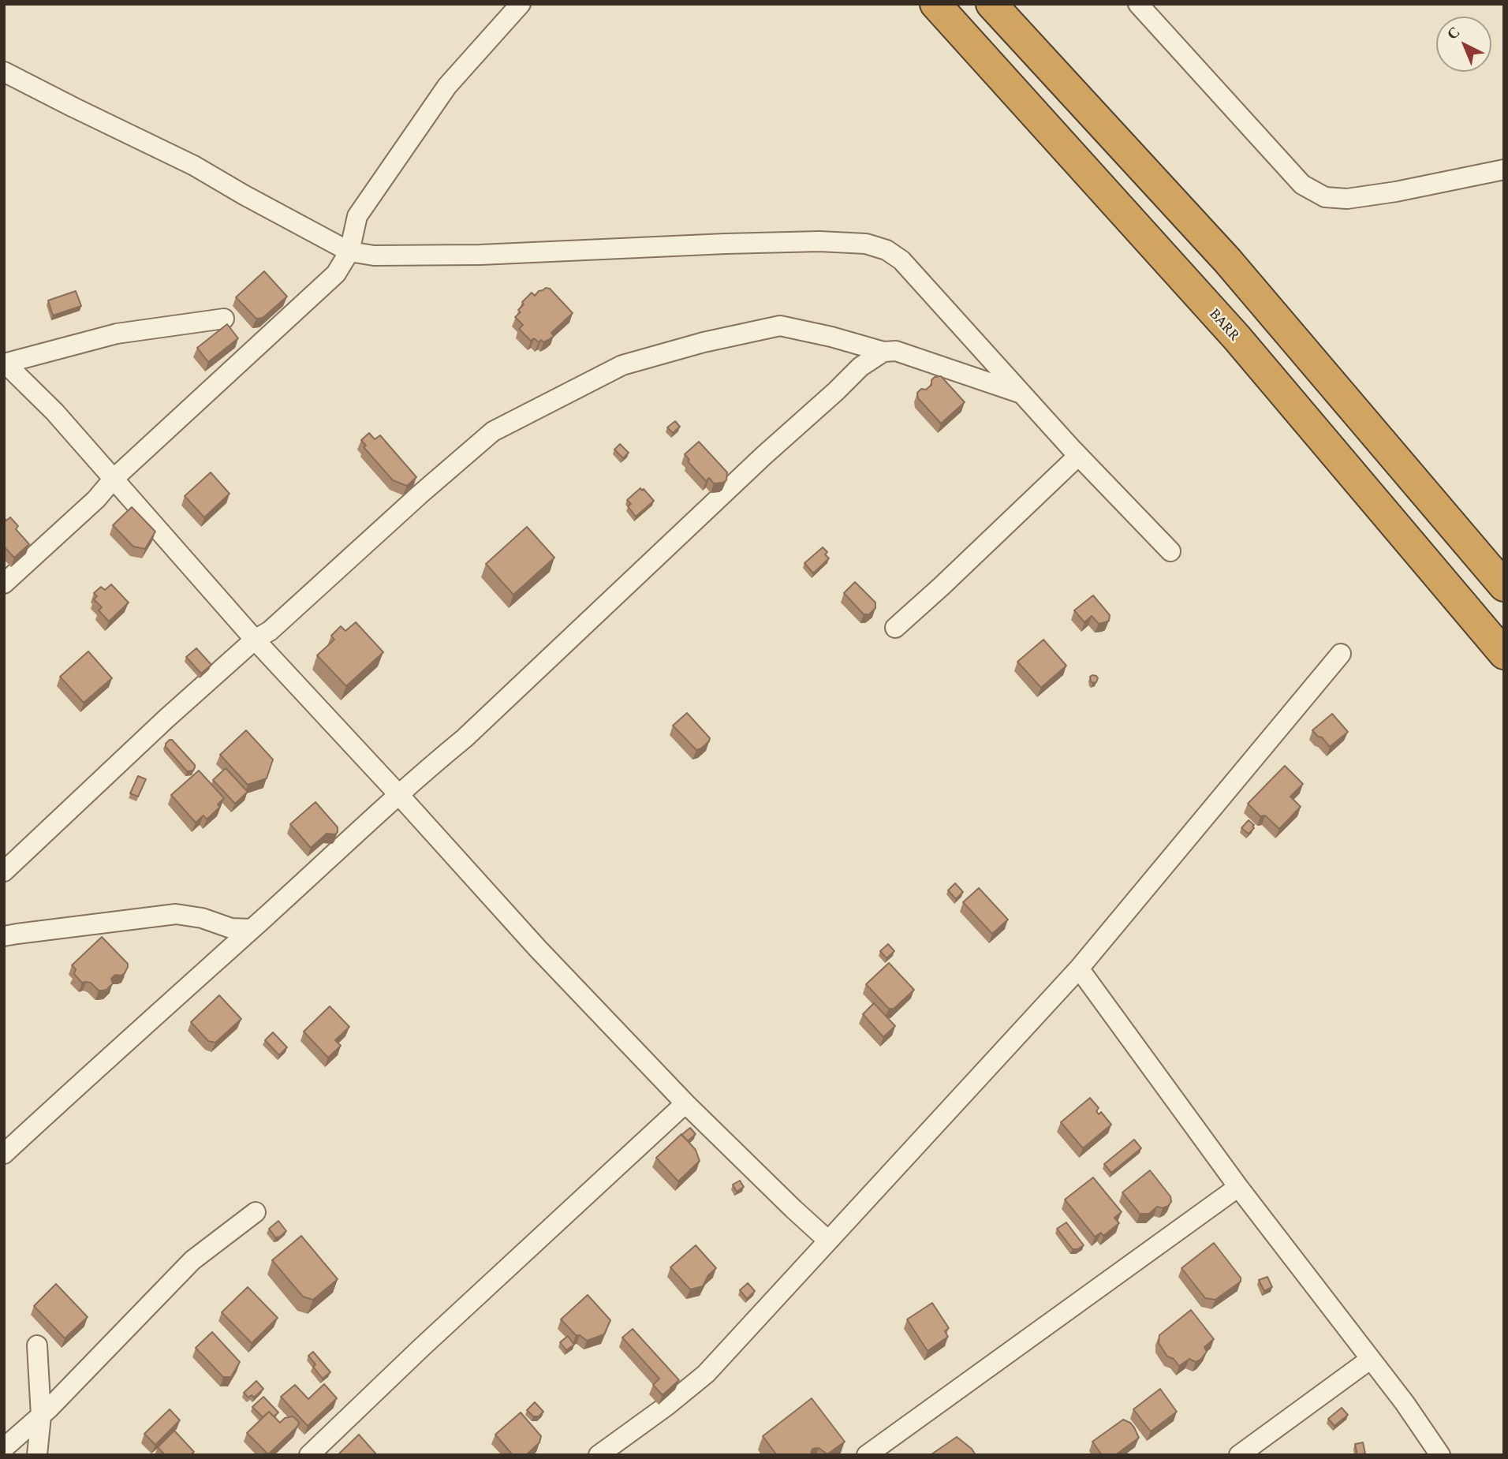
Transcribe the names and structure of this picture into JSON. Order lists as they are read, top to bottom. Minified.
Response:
{"streets":{"highway":["BARR"]},"north":"top left"}
